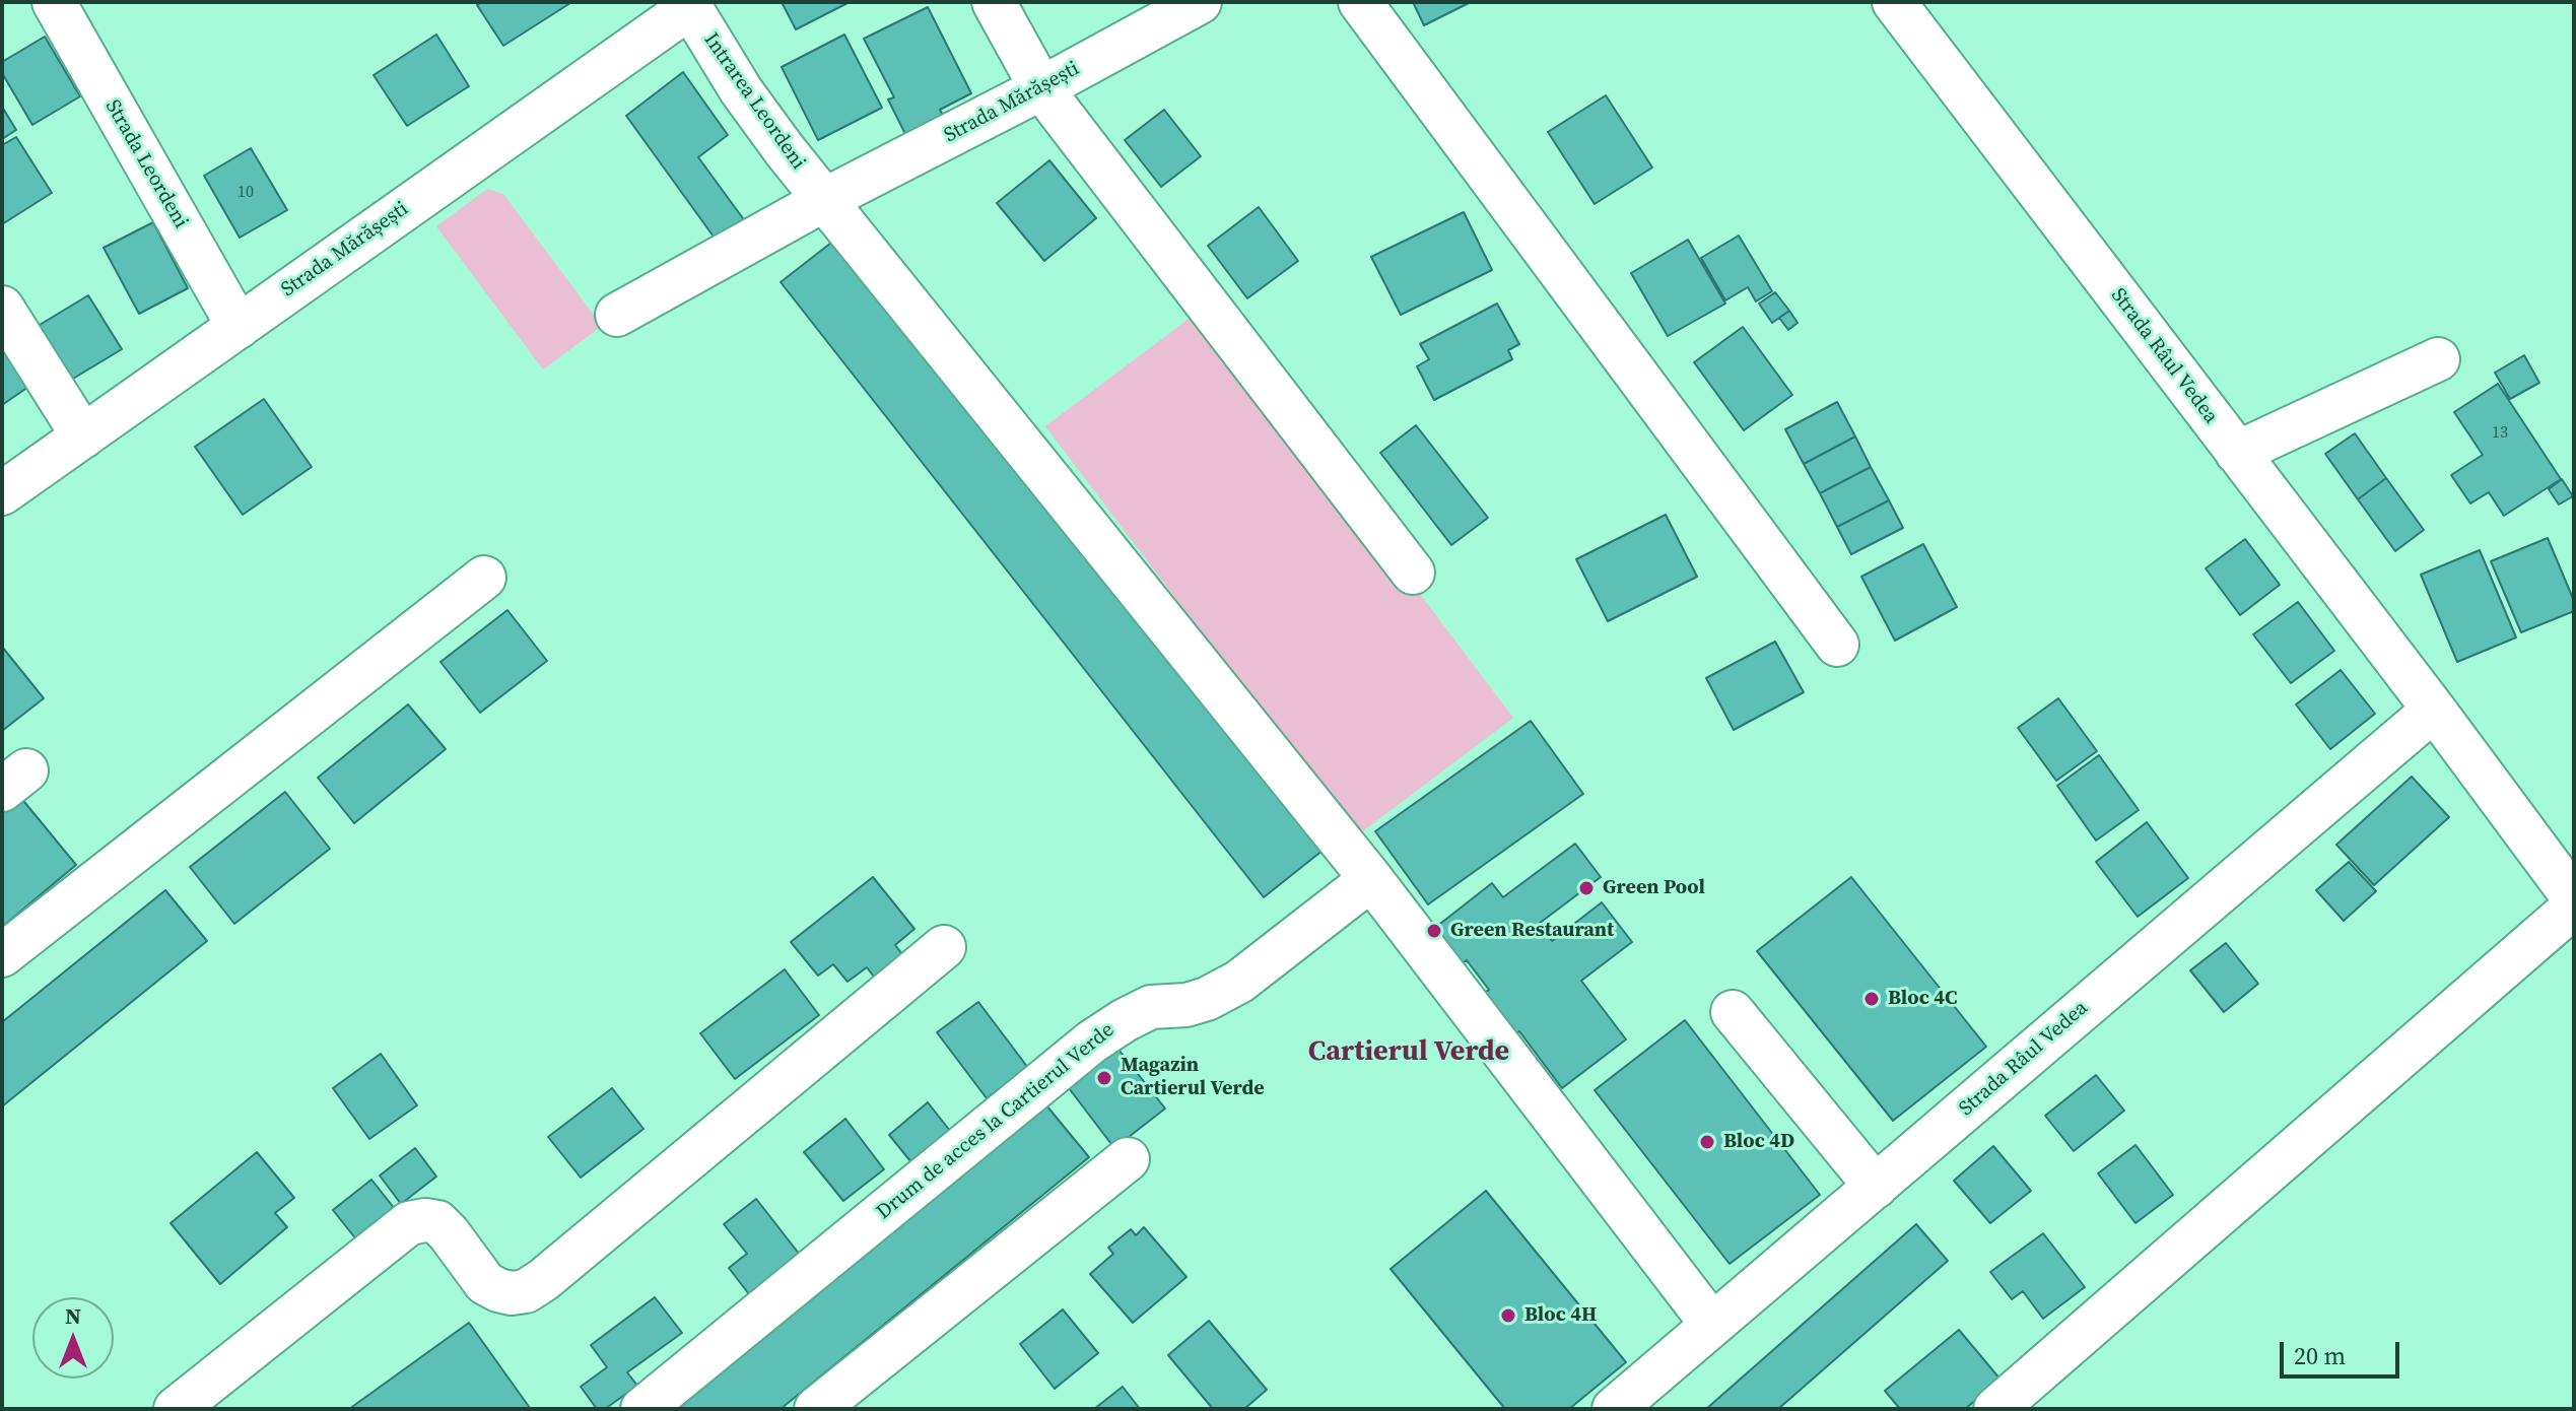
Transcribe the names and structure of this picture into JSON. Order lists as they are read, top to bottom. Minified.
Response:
{"streets":{"street":["Intrarea Leordeni","Strada Mărășești","Strada Leordeni","Strada Râul Vedea","Drum de acces la Cartierul Verde"]},"crossings":[["Intrarea Leordeni","Strada Mărășești"],["Intrarea Leordeni","Strada Râul Vedea"],["Intrarea Leordeni","Drum de acces la Cartierul Verde"],["Strada Mărășești","Strada Leordeni"]],"districts":["Cartierul Verde"],"places":["Green Pool","Green Restaurant","Bloc 4C","Magazin Cartierul Verde","Bloc 4D","Bloc 4H"],"house_numbers":["10","13"],"scale_bar":"20 m","north":"top"}
